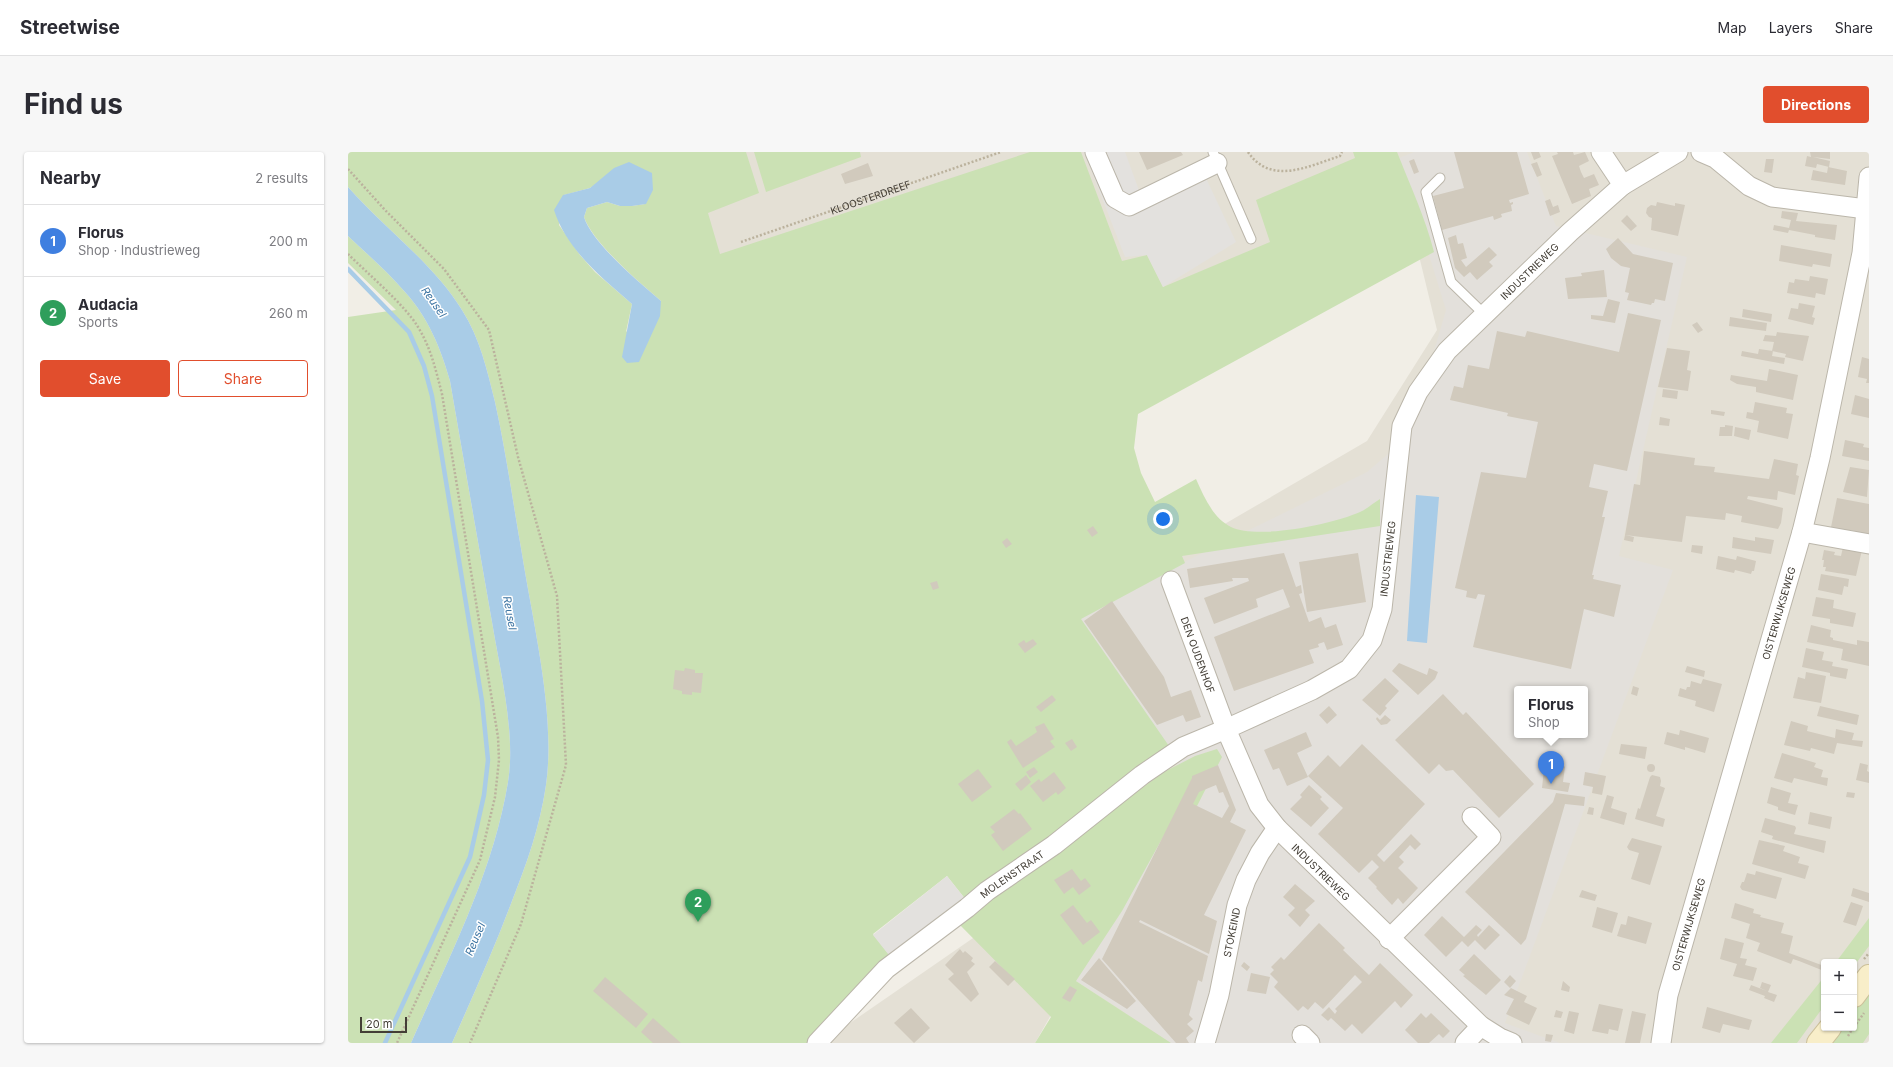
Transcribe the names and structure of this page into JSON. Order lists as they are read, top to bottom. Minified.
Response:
{"streets":{"street":["INDUSTRIEWEG","OISTERWIJKSEWEG","DEN OUDENHOF","MOLENSTRAAT","STOKEIND"],"path":["KLOOSTERDREEF"]},"crossings":[["INDUSTRIEWEG","DEN OUDENHOF"],["INDUSTRIEWEG","MOLENSTRAAT"],["INDUSTRIEWEG","STOKEIND"],["DEN OUDENHOF","MOLENSTRAAT"]],"water":["Reusel"],"scale_bar":"20 m","page":{"header":"Streetwise","nav":["Map","Layers","Share"],"buttons":["Directions",["Save","Share"]],"title":"Find us","heading":["Nearby","2 results"],"list":[{"mark":"1","name":"Florus","note":"Shop · Industrieweg","value":"200 m"},{"mark":"2","name":"Audacia","note":"Sports","value":"260 m"}],"popup":["Florus","Shop"],"pins":["1","2"],"map_buttons":["+","−"],"scale":"20 m"}}
